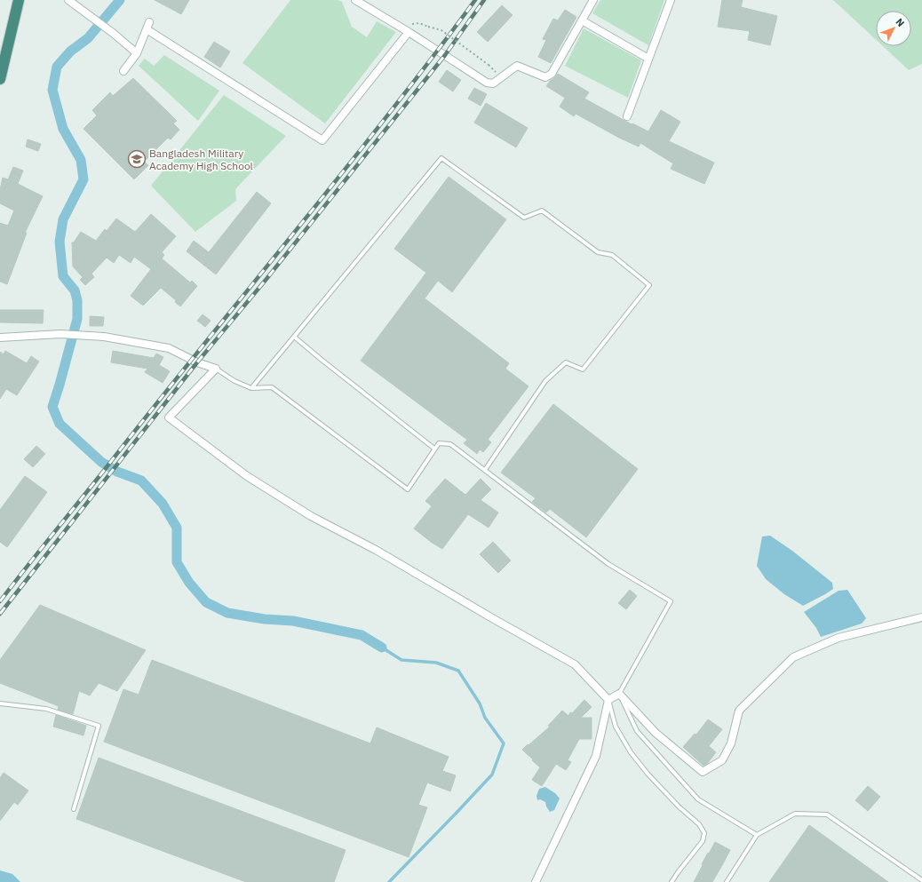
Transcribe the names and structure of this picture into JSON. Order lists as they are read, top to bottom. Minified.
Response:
{"places":{"school or university":["Bangladesh Military Academy High School"]},"north":"top right"}
